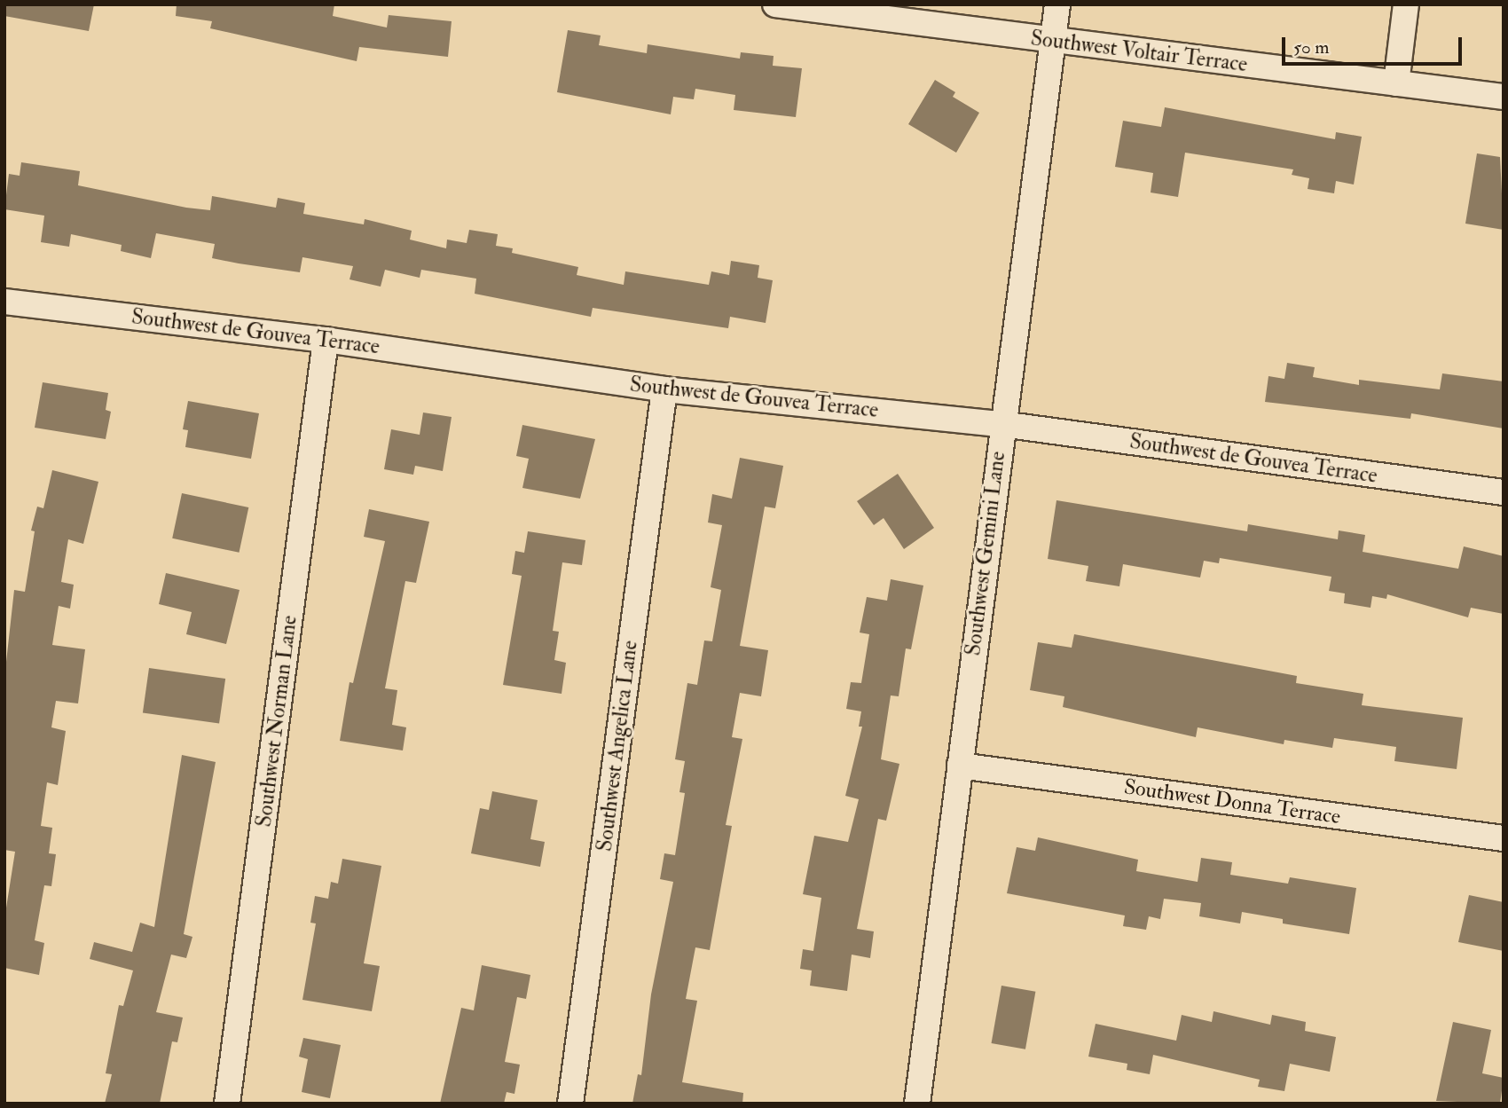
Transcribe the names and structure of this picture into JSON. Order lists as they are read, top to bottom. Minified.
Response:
{"streets":{"street":["Southwest Voltair Terrace","Southwest de Gouvea Terrace","Southwest Gemini Lane","Southwest Norman Lane","Southwest Angelica Lane","Southwest Donna Terrace"]},"crossings":[["Southwest Voltair Terrace","Southwest Gemini Lane"],["Southwest de Gouvea Terrace","Southwest Gemini Lane"],["Southwest de Gouvea Terrace","Southwest Norman Lane"],["Southwest de Gouvea Terrace","Southwest Angelica Lane"],["Southwest Gemini Lane","Southwest Donna Terrace"]],"scale_bar":"50 m"}
